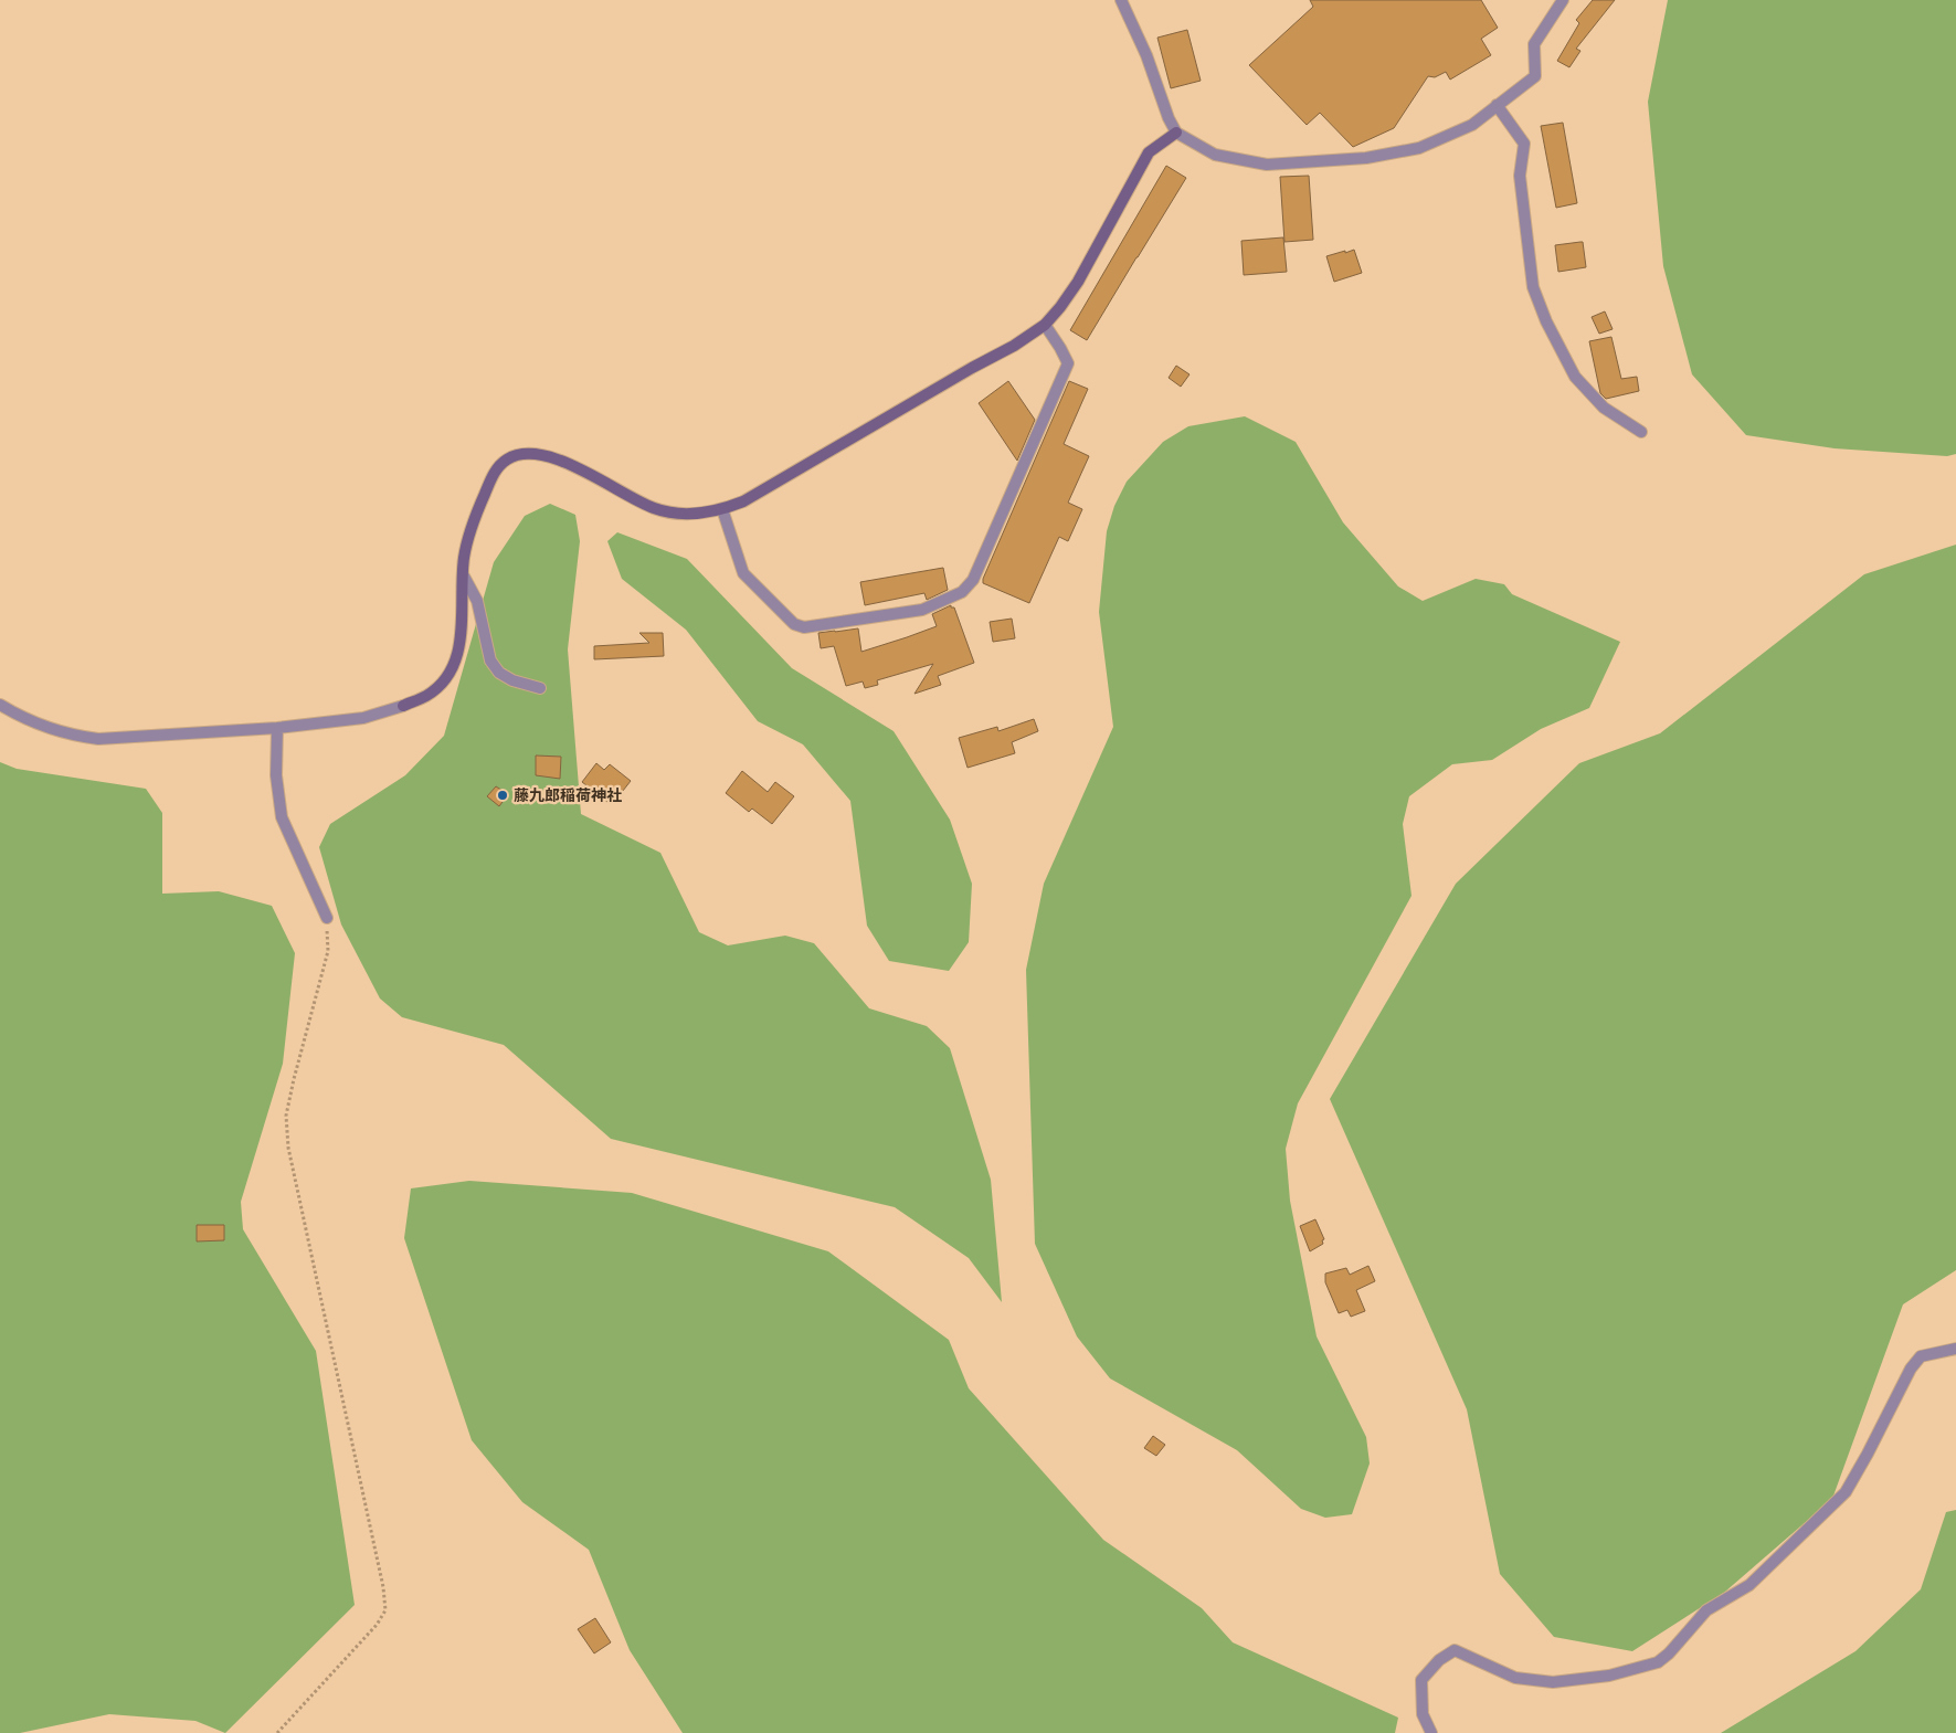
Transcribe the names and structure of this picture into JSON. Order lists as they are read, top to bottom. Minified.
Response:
{"places":["藤九郎稲荷神社"]}
